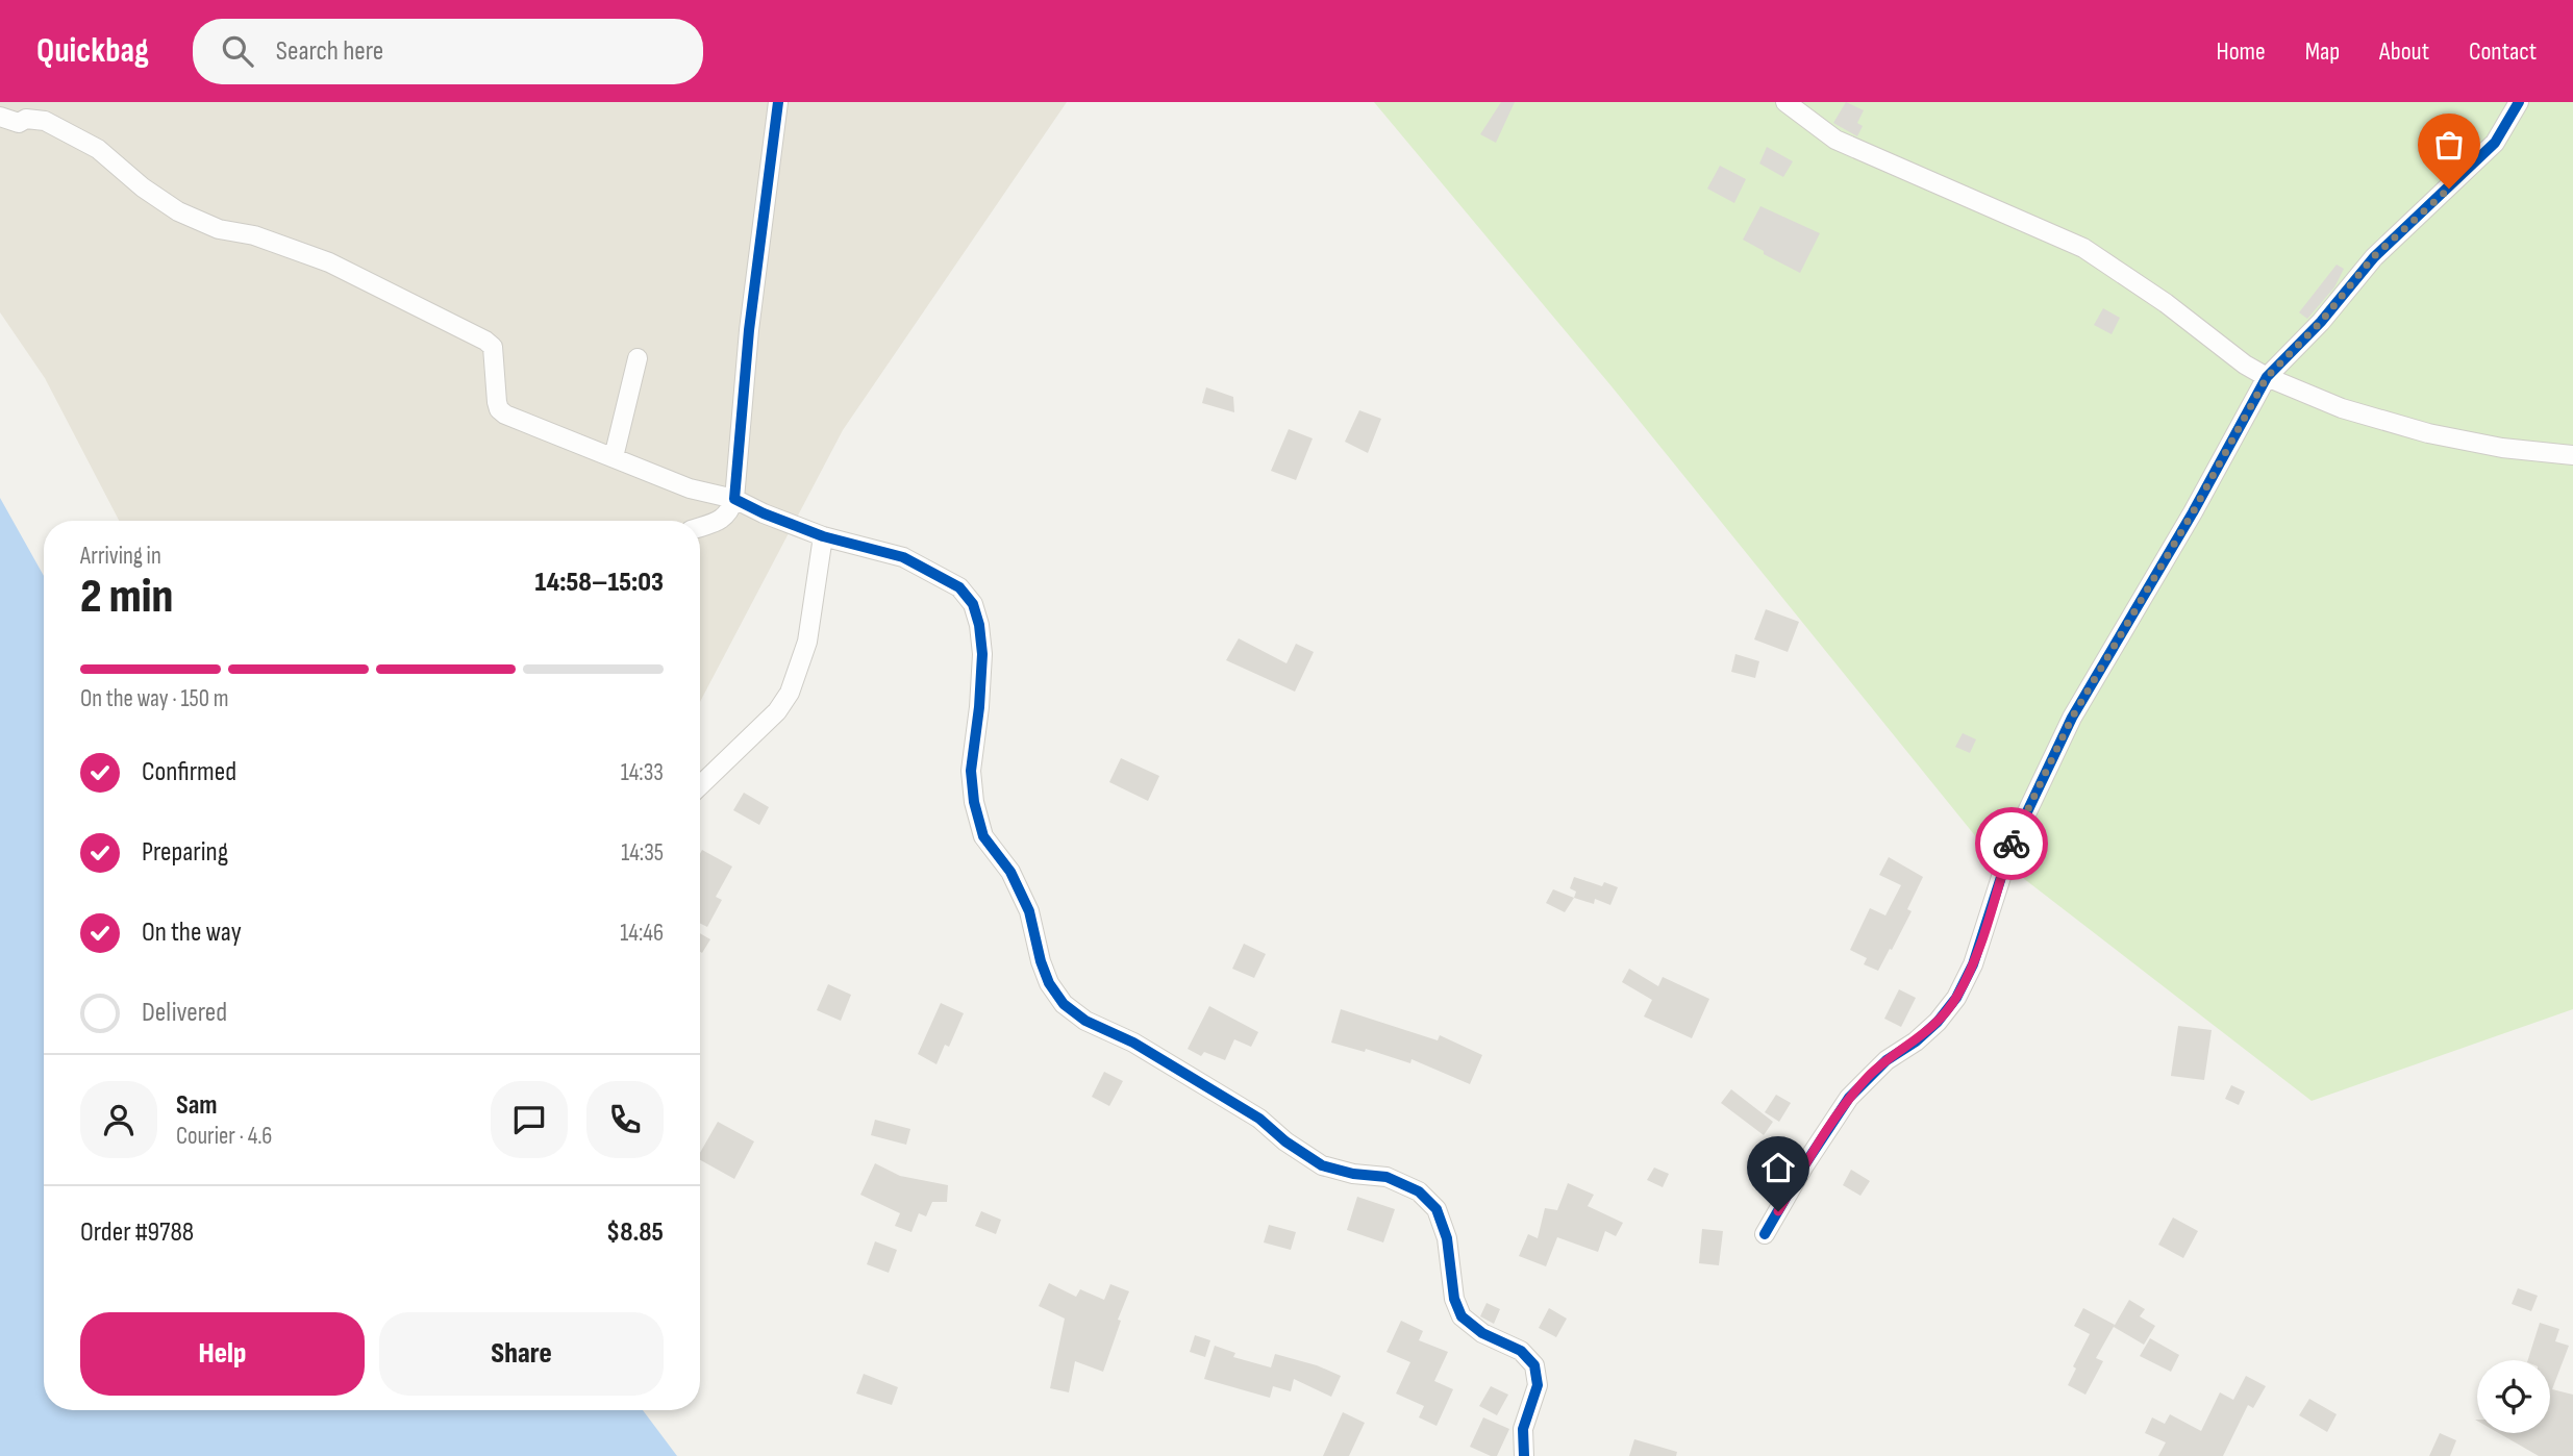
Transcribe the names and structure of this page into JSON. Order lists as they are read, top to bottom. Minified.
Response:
{"page":{"header":"Quickbag","search":"Search here","nav":["Home","Map","About","Contact"],"heading":["2 min","Arriving in","14:58–15:03"],"panel":["Sam","Courier · 4.6","Order #9788","$8.85"],"bar":"On the way · 150 m","list":[["Confirmed","14:33"],["Preparing","14:35"],["On the way","14:46"],"Delivered"],"buttons":["Help","Share"]}}
